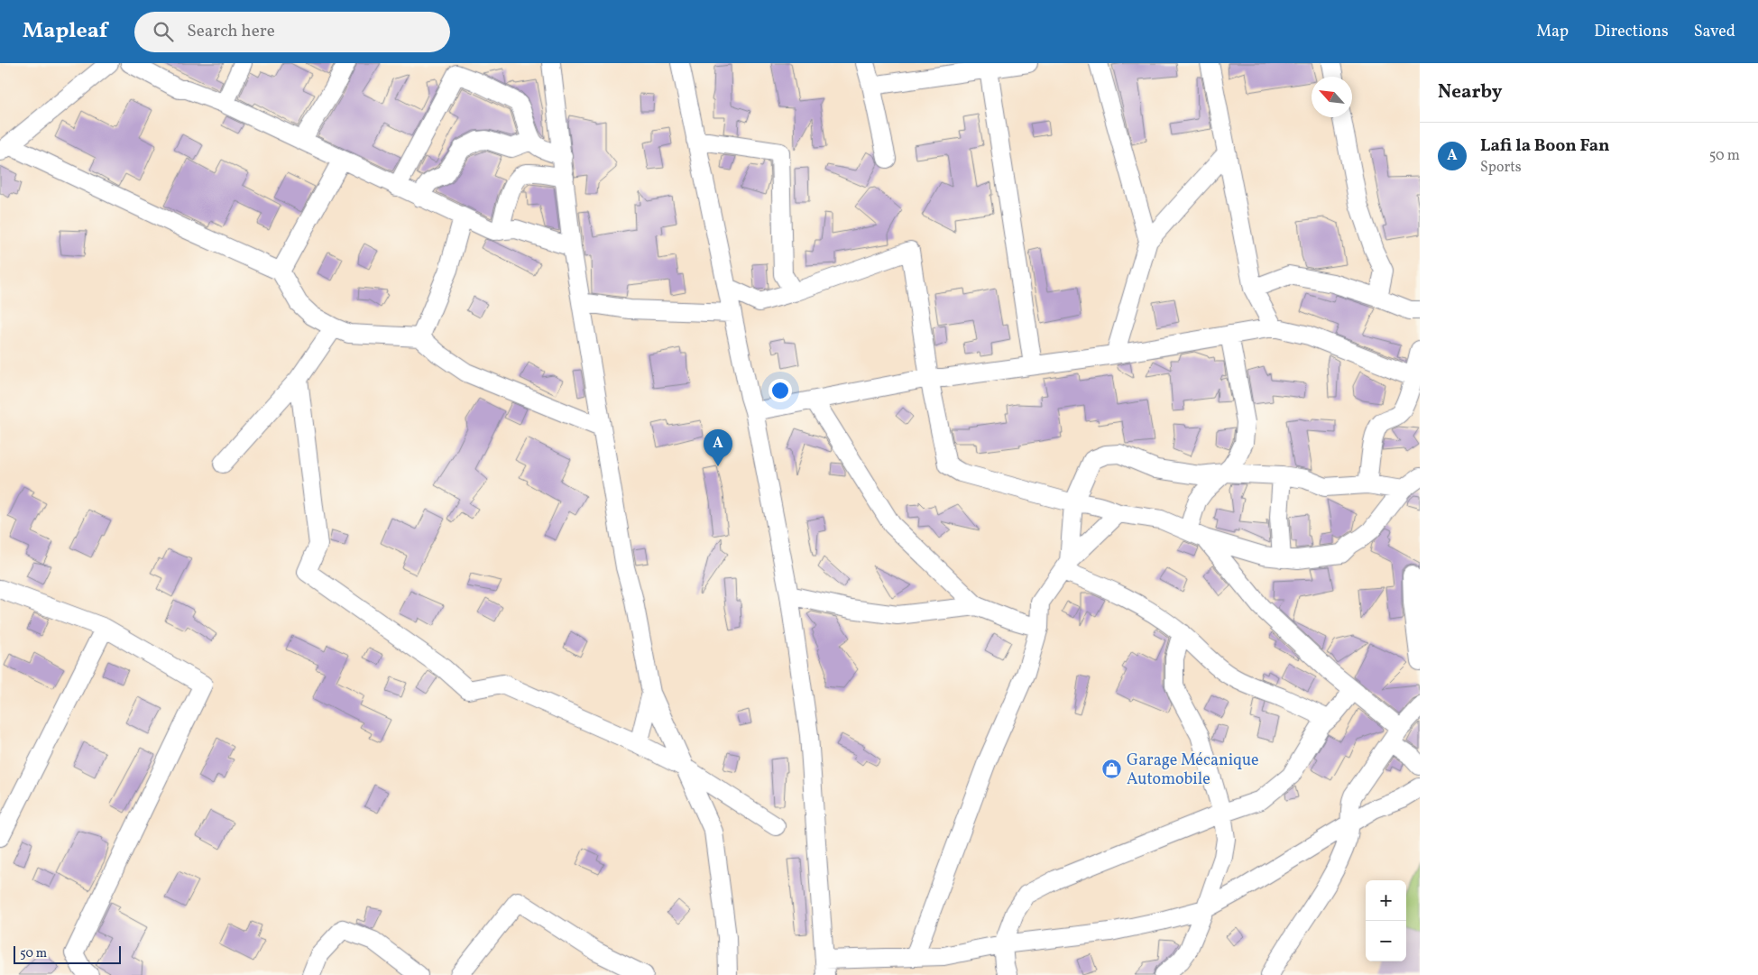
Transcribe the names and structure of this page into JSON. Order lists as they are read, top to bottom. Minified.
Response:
{"places":{"shop":["Garage Mécanique Automobile"]},"scale_bar":"50 m","north":"top left","page":{"header":"Mapleaf","search":"Search here","nav":["Map","Directions","Saved"],"heading":"Nearby","list":[{"mark":"A","name":"Lafi la Boon Fan","note":"Sports","value":"50 m"}],"pins":"A","map_buttons":["+","−"],"scale":"50 m"}}
